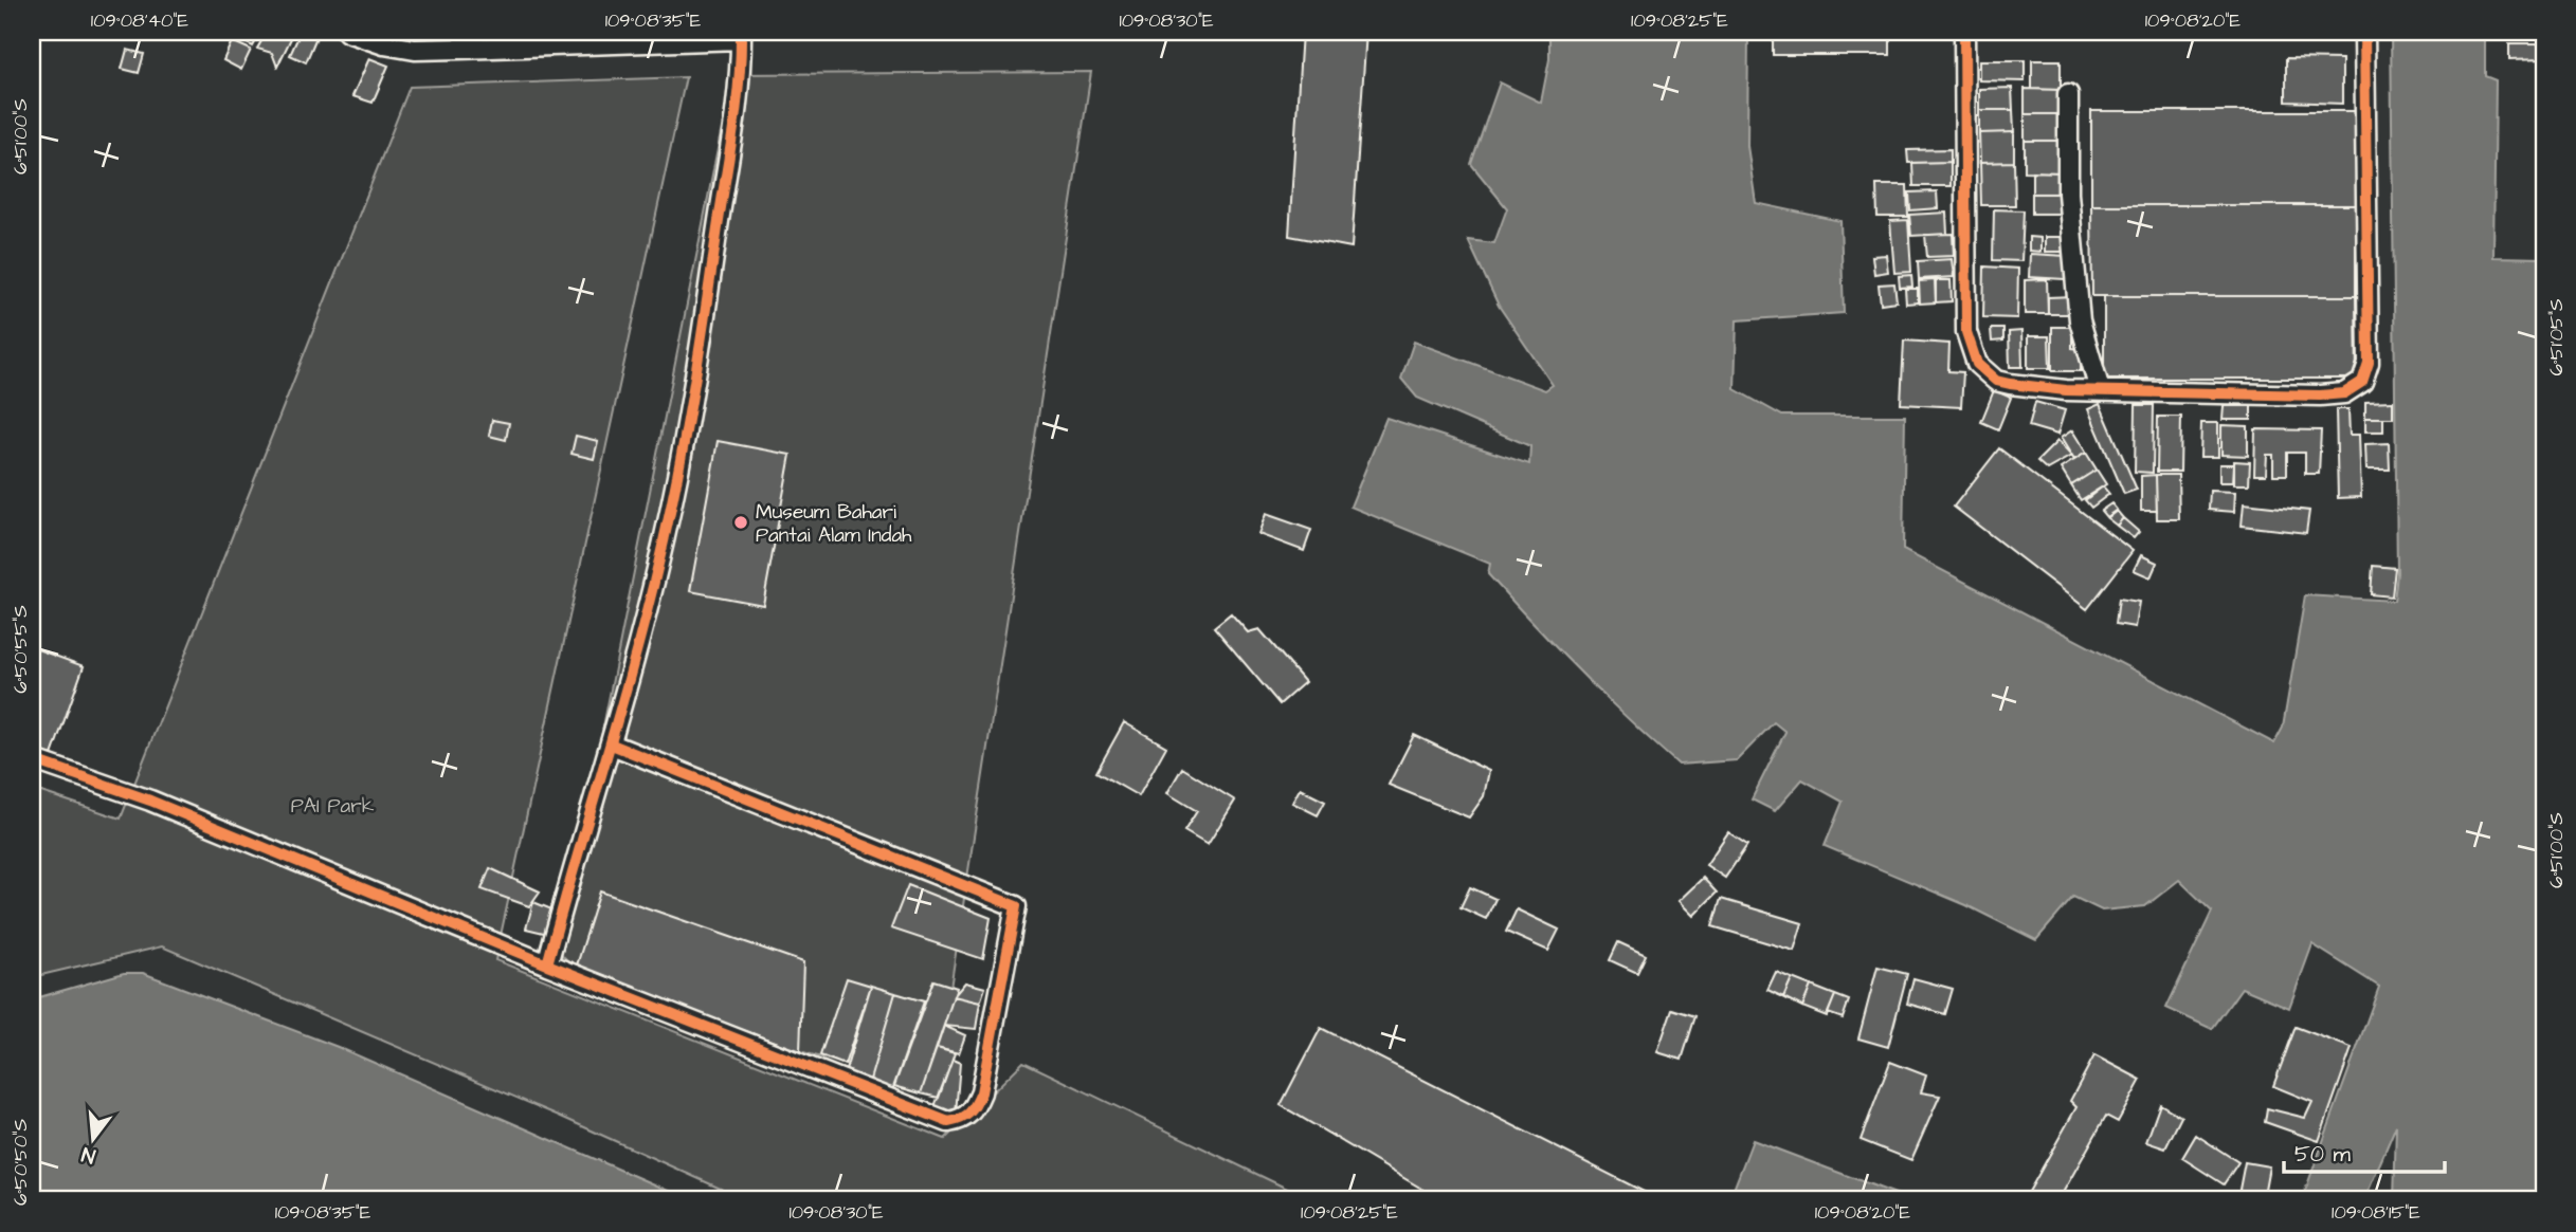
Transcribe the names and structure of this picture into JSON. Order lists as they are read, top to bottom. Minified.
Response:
{"parks":["PAI Park"],"places":["Museum Bahari Pantai Alam Indah"],"scale_bar":"50 m","north":"bottom","coordinates":["109°08'40\"E","109°08'35\"E","109°08'30\"E","109°08'25\"E","109°08'20\"E","6°51'00\"S","6°51'05\"S","6°50'55\"S","6°50'50\"S","109°08'15\"E"]}
